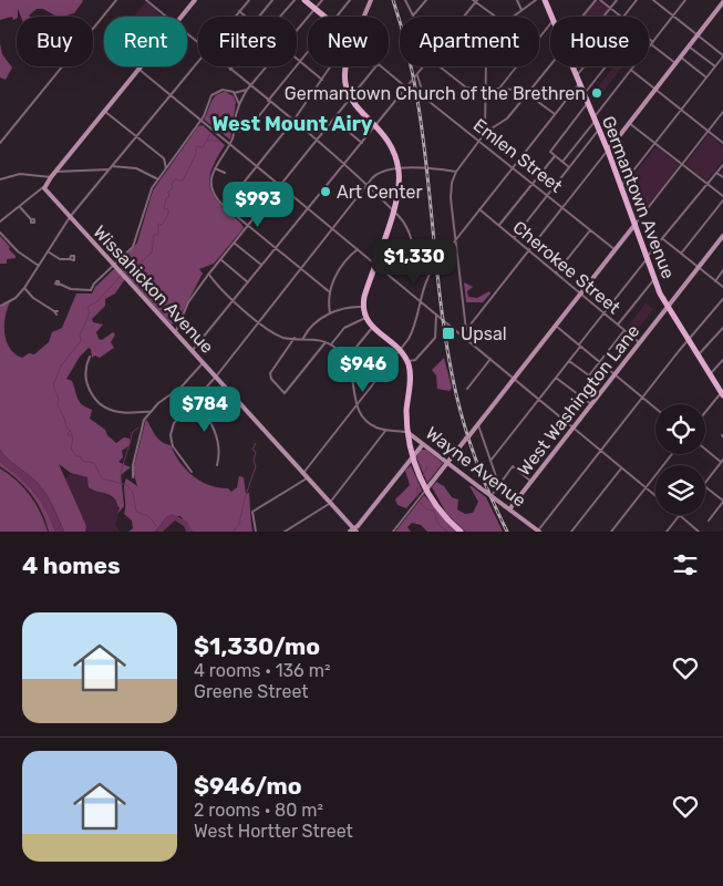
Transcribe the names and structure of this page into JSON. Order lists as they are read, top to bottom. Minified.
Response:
{"streets":{"main road":["Germantown Avenue"],"street":["Emlen Street","Cherokee Street","Wissahickon Avenue","West Washington Lane","Wayne Avenue"]},"crossings":[["Germantown Avenue","West Washington Lane"],["Cherokee Street","West Washington Lane"],["West Washington Lane","Wayne Avenue"]],"districts":["West Mount Airy"],"places":{"other":["Germantown Church of the Brethren","Art Center"],"transit":["Upsal"]},"page":{"chip":["Buy","Rent","Filters","New","Apartment","House"],"price":["$993","$1,330","$946","$784"],"heading":"4 homes","list":[{"name":"$1,330/mo","note":"4 rooms · 136 m² · Greene Street"},{"name":"$946/mo","note":"2 rooms · 80 m² · West Hortter Street"}]}}
